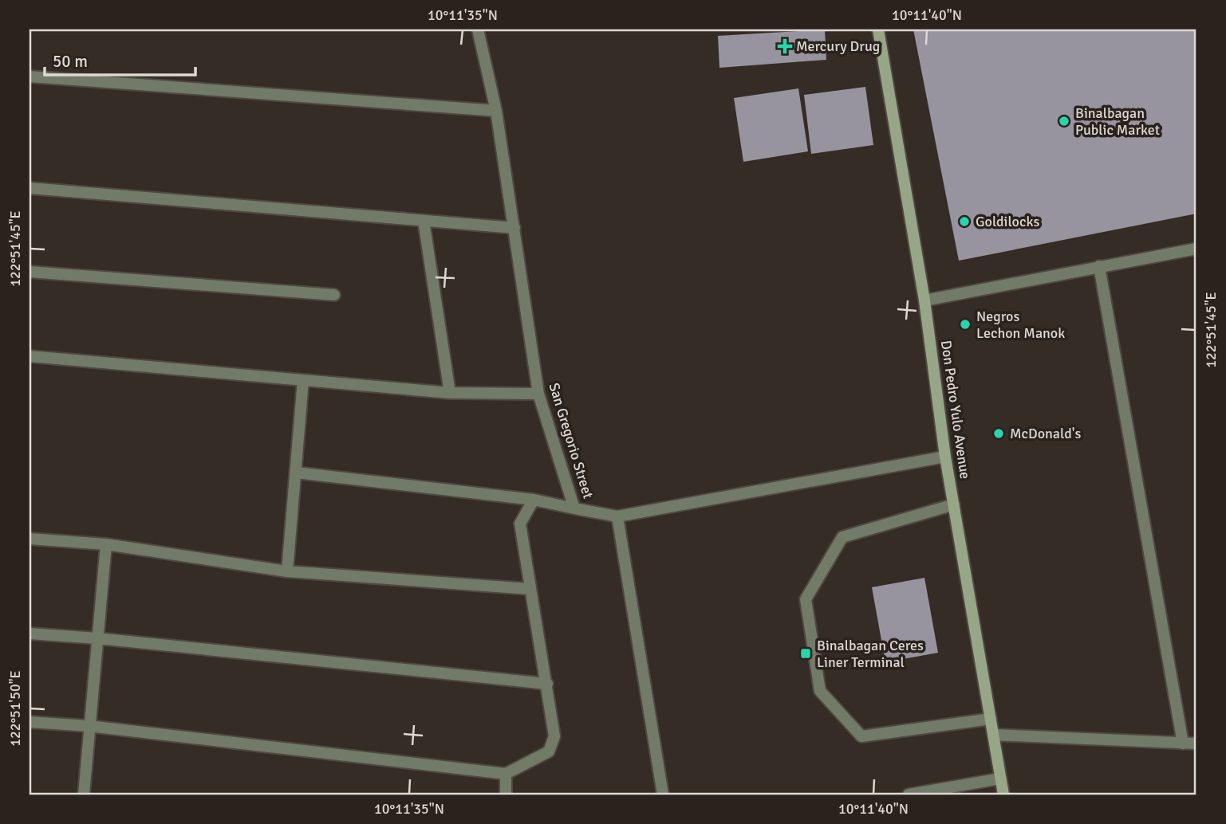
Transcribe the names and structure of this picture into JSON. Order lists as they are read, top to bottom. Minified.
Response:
{"streets":{"street":["Don Pedro Yulo Avenue","San Gregorio Street"]},"places":{"health":["Mercury Drug"],"other":["Binalbagan Public Market","Goldilocks","Negros Lechon Manok","McDonald's"],"transit":["Binalbagan Ceres Liner Terminal"]},"scale_bar":"50 m","coordinates":["10°11'35\"N","10°11'40\"N","122°51'45\"E","122°51'50\"E"]}
